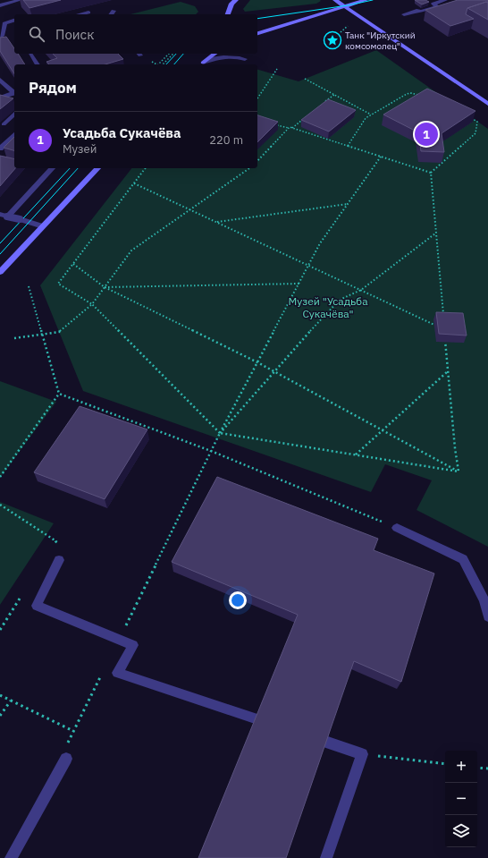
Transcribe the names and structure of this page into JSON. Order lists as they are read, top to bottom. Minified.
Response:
{"parks":["Музей \"Усадьба Сукачёва\""],"places":{"place":["Танк \"Иркутский комсомолец\""]},"page":{"search":"Поиск","heading":"Рядом","list":[{"mark":"1","name":"Усадьба Сукачёва","note":"Музей","value":"220 m"}],"pins":"1","map_buttons":["+","−"]}}
